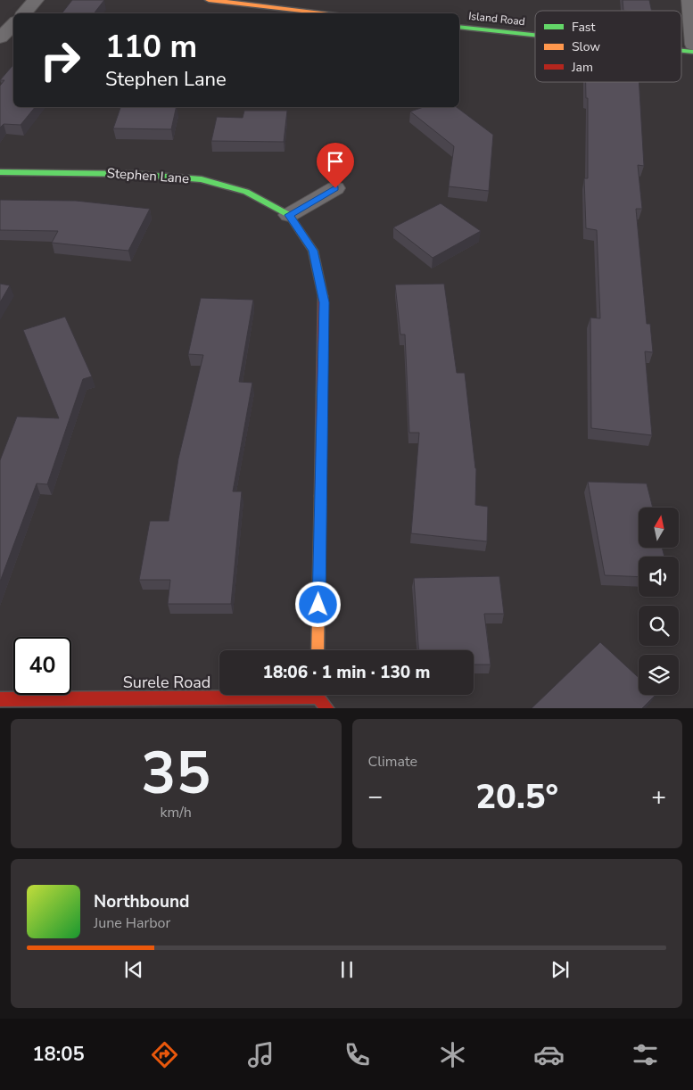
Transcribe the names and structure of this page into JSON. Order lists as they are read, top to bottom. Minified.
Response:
{"streets":{"street":["Island Road","Stephen Lane","Surele Road"]},"legend":["Fast","Slow","Jam"],"north":"top","page":{"turn":["110 m","Stephen Lane"],"limit":"40","trip":"18:06 · 1 min · 130 m","tile":[["35","km/h"],"Climate"],"heat":["−","20.5°","+"],"song":["Northbound","June Harbor"],"tabs":"18:05"}}
